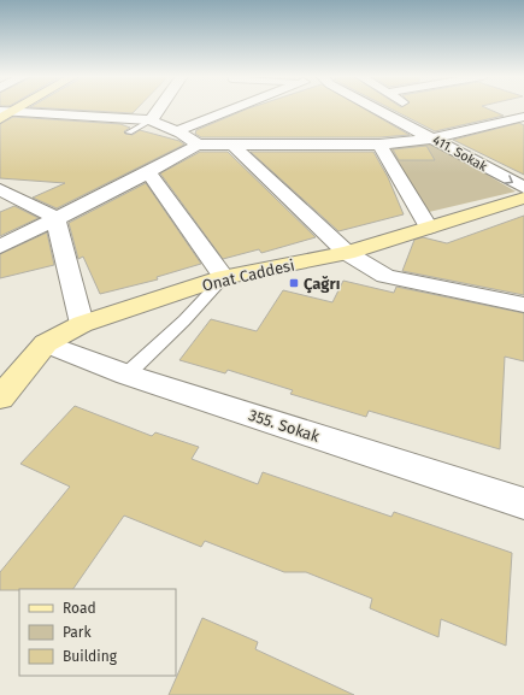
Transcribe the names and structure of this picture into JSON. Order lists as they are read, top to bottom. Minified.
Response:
{"streets":{"main road":["Onat Caddesi"],"street":["411. Sokak","355. Sokak"]},"crossings":[["Onat Caddesi","355. Sokak"]],"places":{"transit":["Çağrı"]},"legend":["Road","Park","Building"]}
